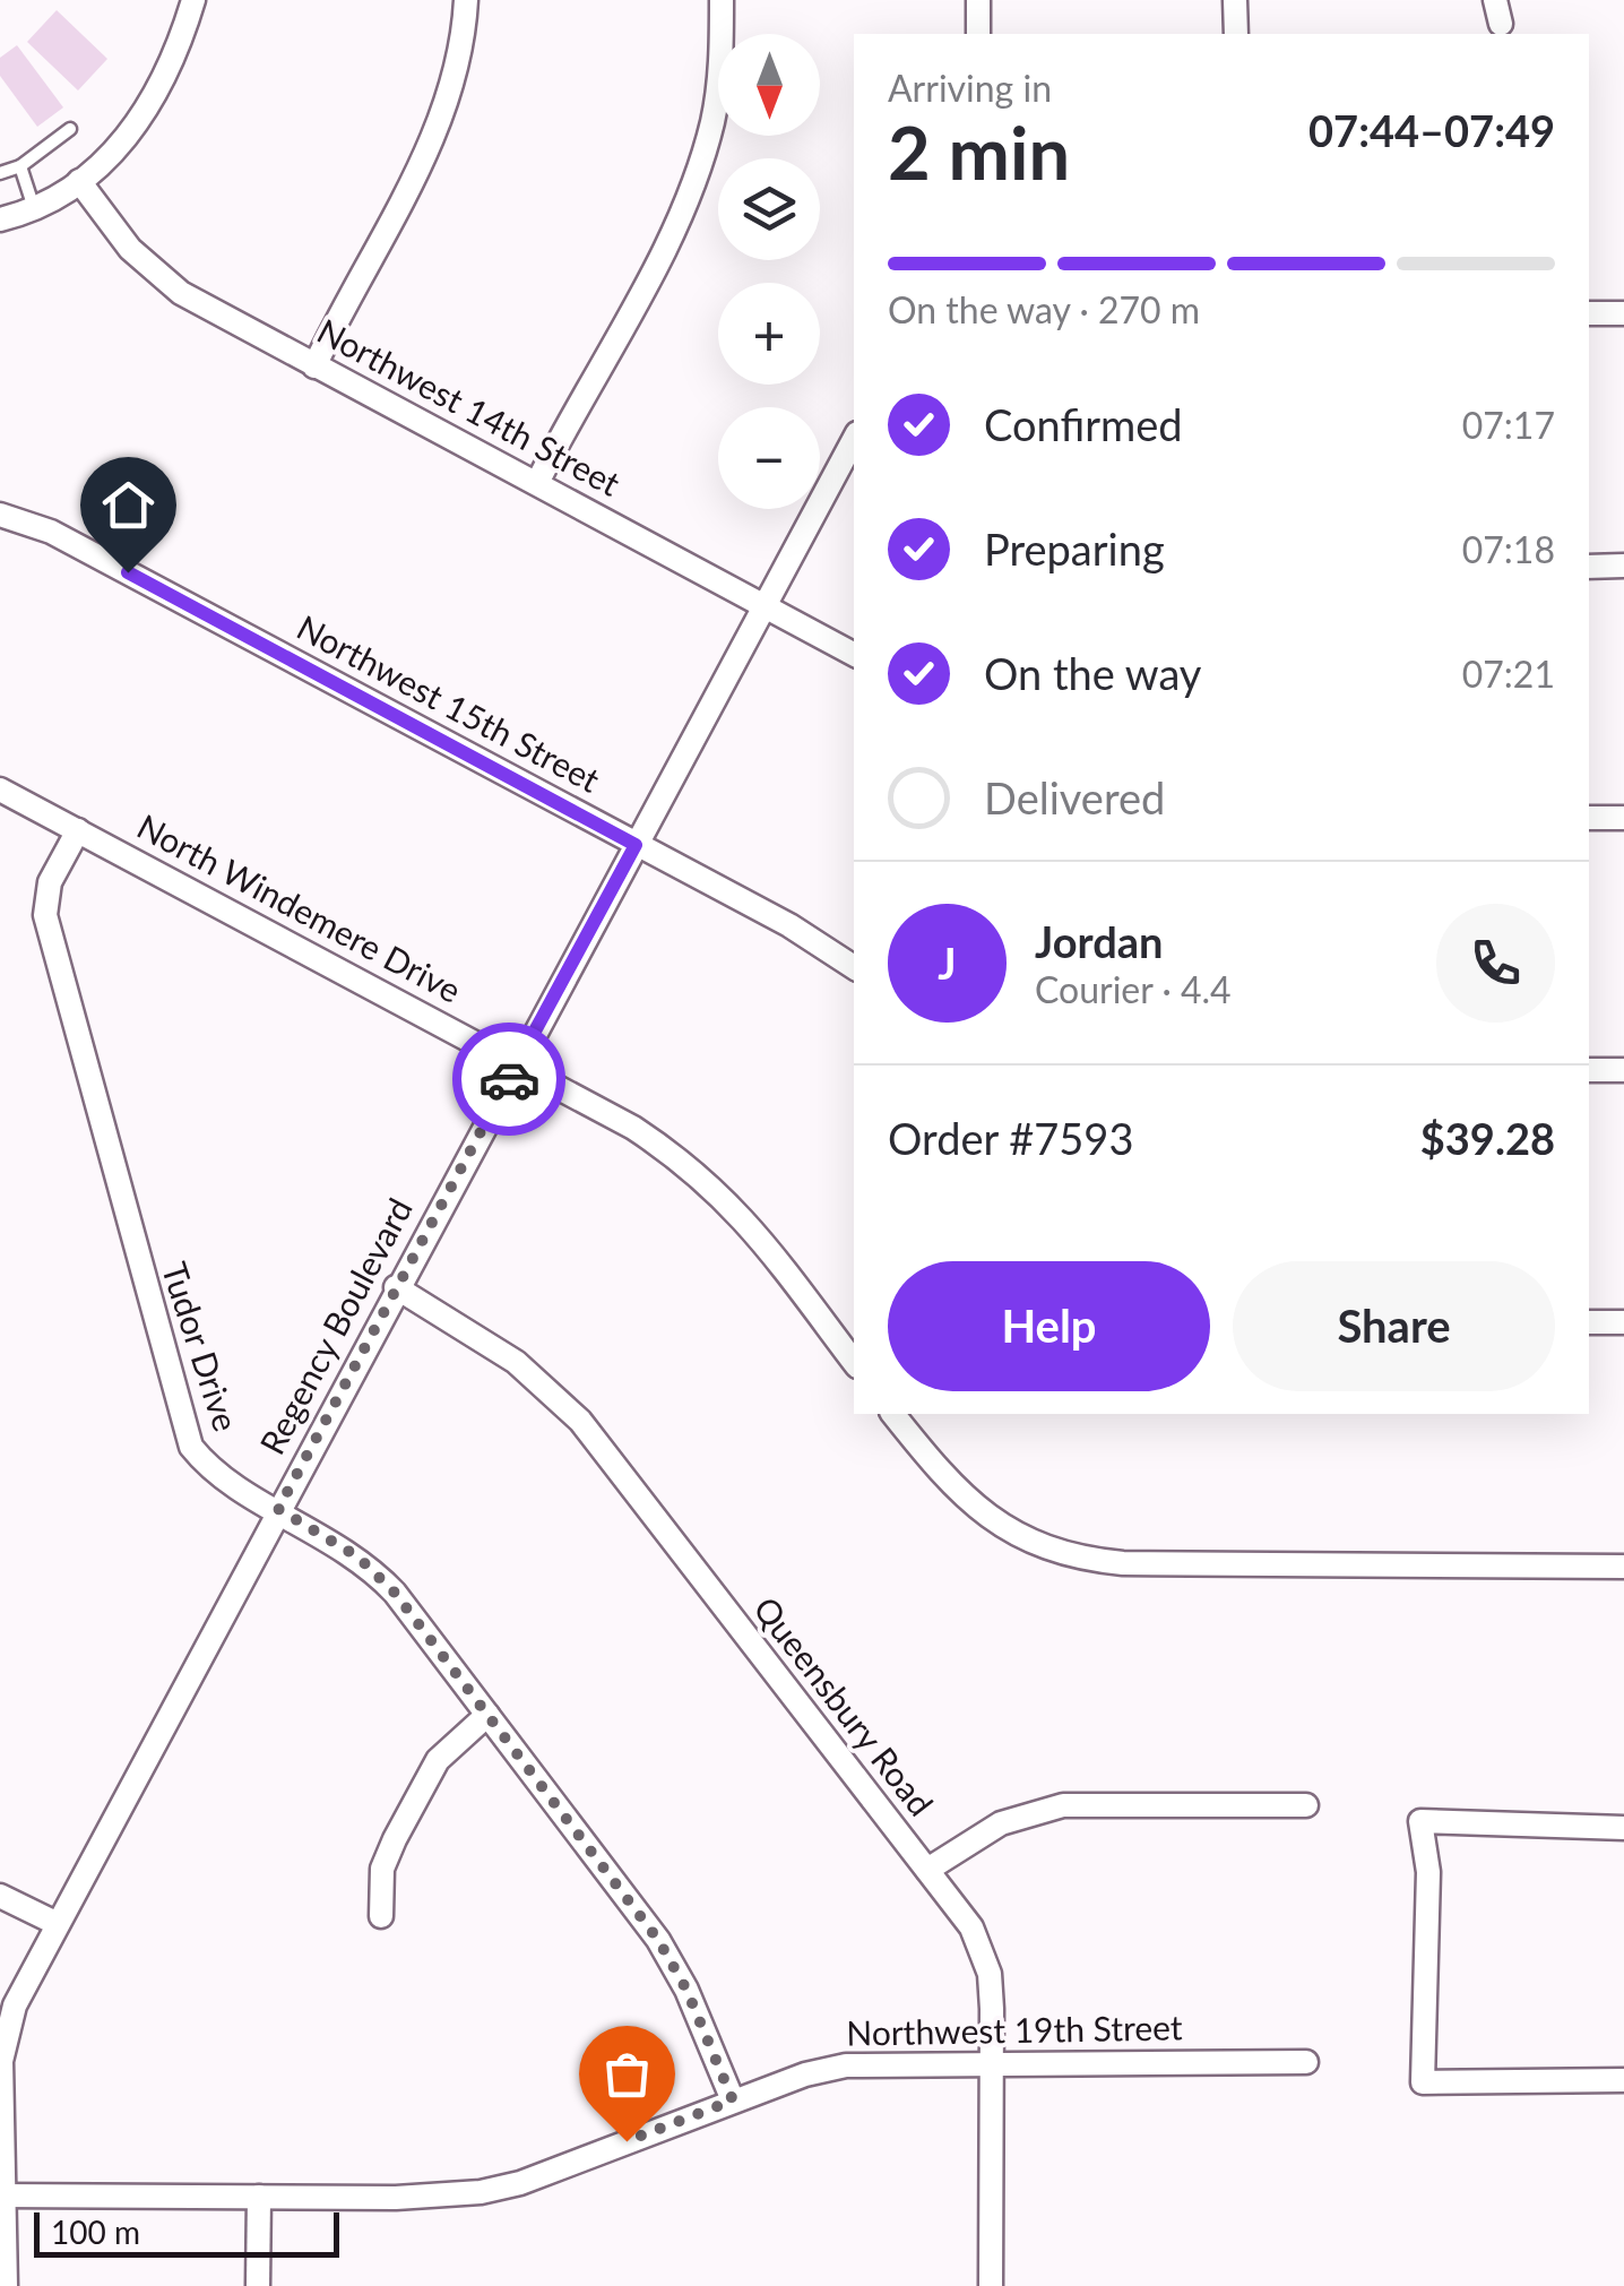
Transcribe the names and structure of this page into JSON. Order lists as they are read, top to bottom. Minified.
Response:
{"streets":{"street":["Northwest 14th Street","Northwest 15th Street","North Windemere Drive","Regency Boulevard","Tudor Drive","Queensbury Road","Northwest 19th Street"]},"crossings":[["Northwest 14th Street","Regency Boulevard"],["Northwest 15th Street","Regency Boulevard"],["North Windemere Drive","Regency Boulevard"],["North Windemere Drive","Tudor Drive"],["Regency Boulevard","Tudor Drive"],["Regency Boulevard","Queensbury Road"],["Regency Boulevard","Northwest 19th Street"],["Tudor Drive","Northwest 19th Street"],["Queensbury Road","Northwest 19th Street"]],"scale_bar":"100 m","north":"bottom","page":{"map_buttons":["+","−"],"heading":["2 min","Arriving in","07:44–07:49"],"panel":["Jordan","Courier · 4.4","Order #7593","$39.28"],"bar":"On the way · 270 m","list":[["Confirmed","07:17"],["Preparing","07:18"],["On the way","07:21"],"Delivered"],"round":"J","buttons":["Help","Share"],"scale":"100 m"}}
